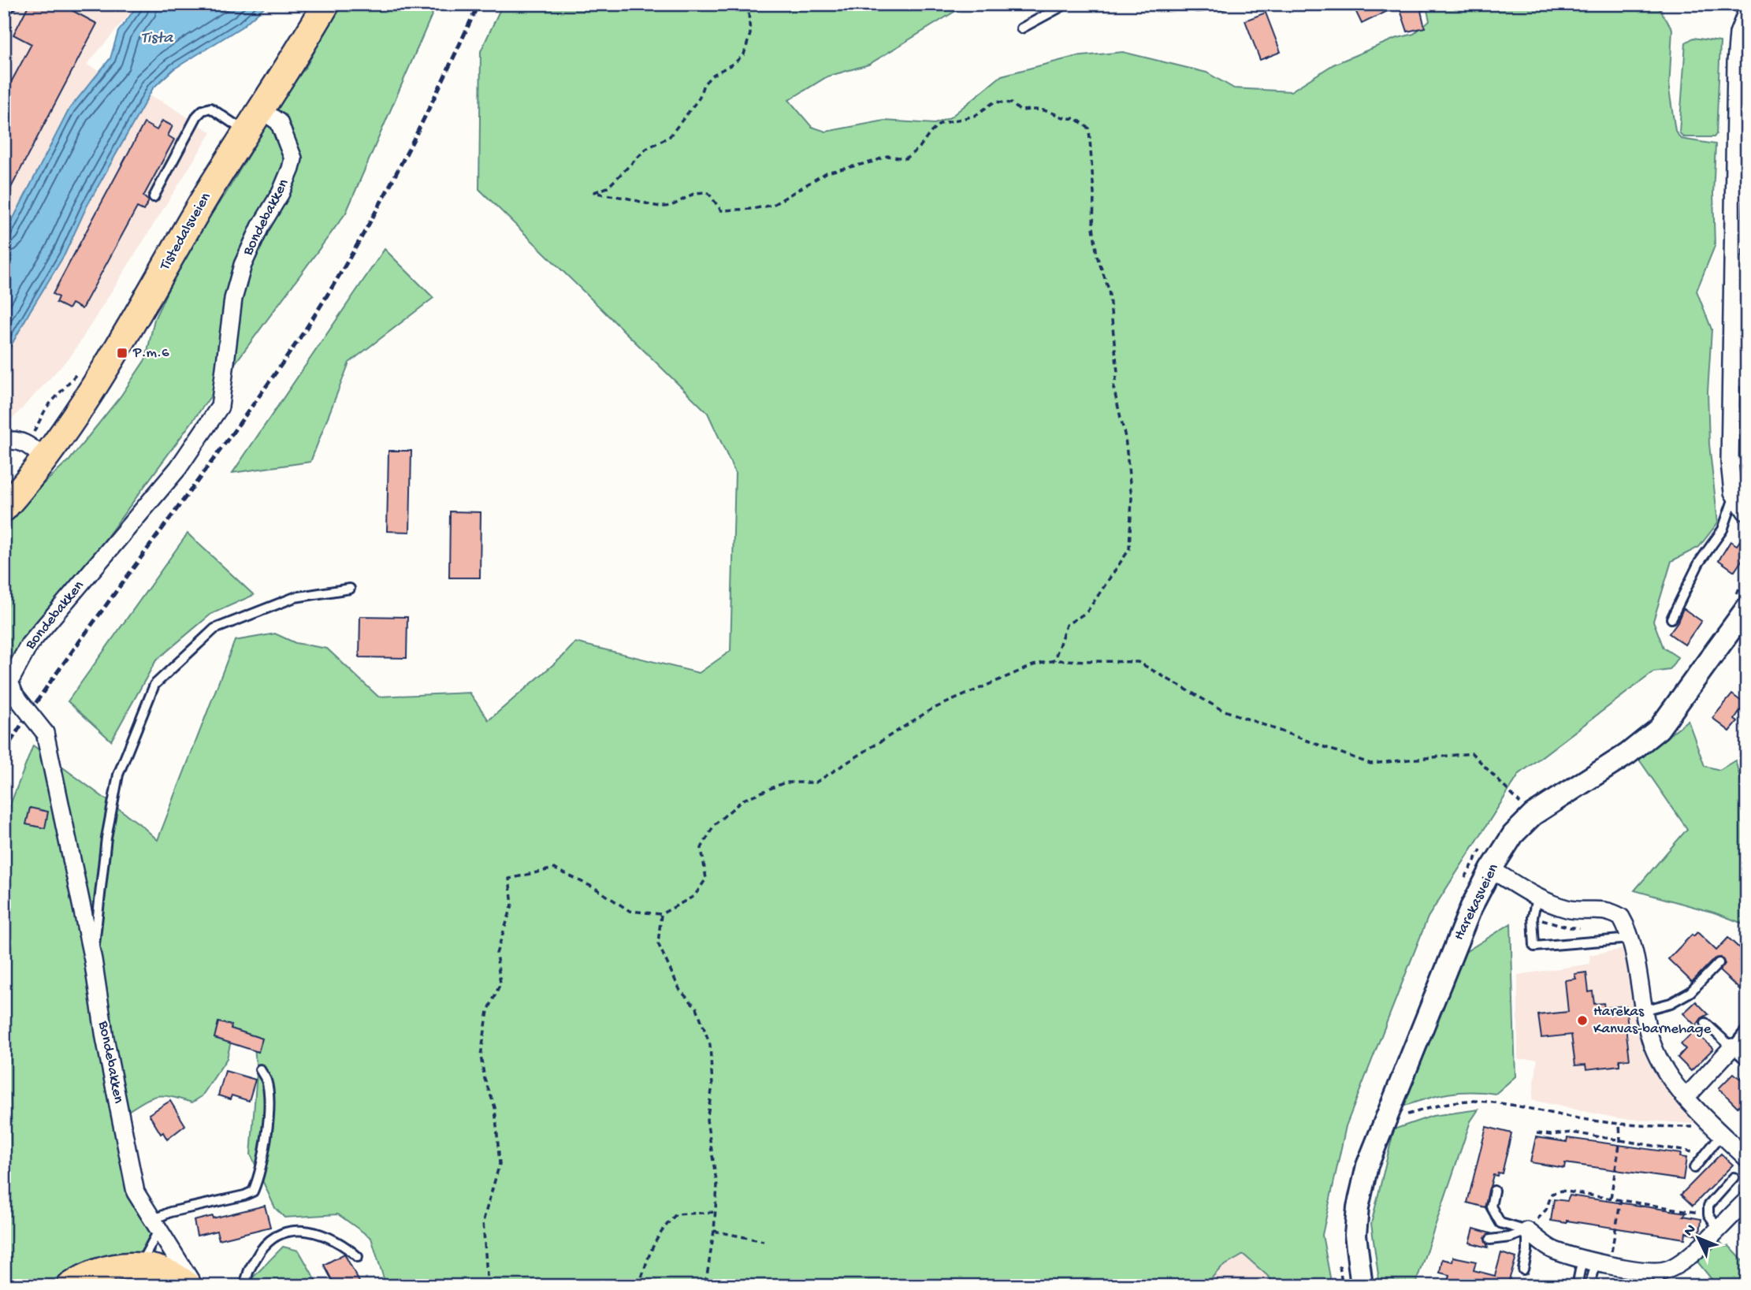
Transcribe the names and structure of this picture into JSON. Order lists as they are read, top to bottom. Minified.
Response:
{"streets":{"main road":["Tistedalsveien"],"street":["Bondebakken","Harekasveien"]},"crossings":[["Bondebakken","Tistedalsveien"]],"water":["Tista"],"places":{"transit":["P.m.6"],"other":["Harekas Kanvas-barnehage"]},"north":"top left"}
